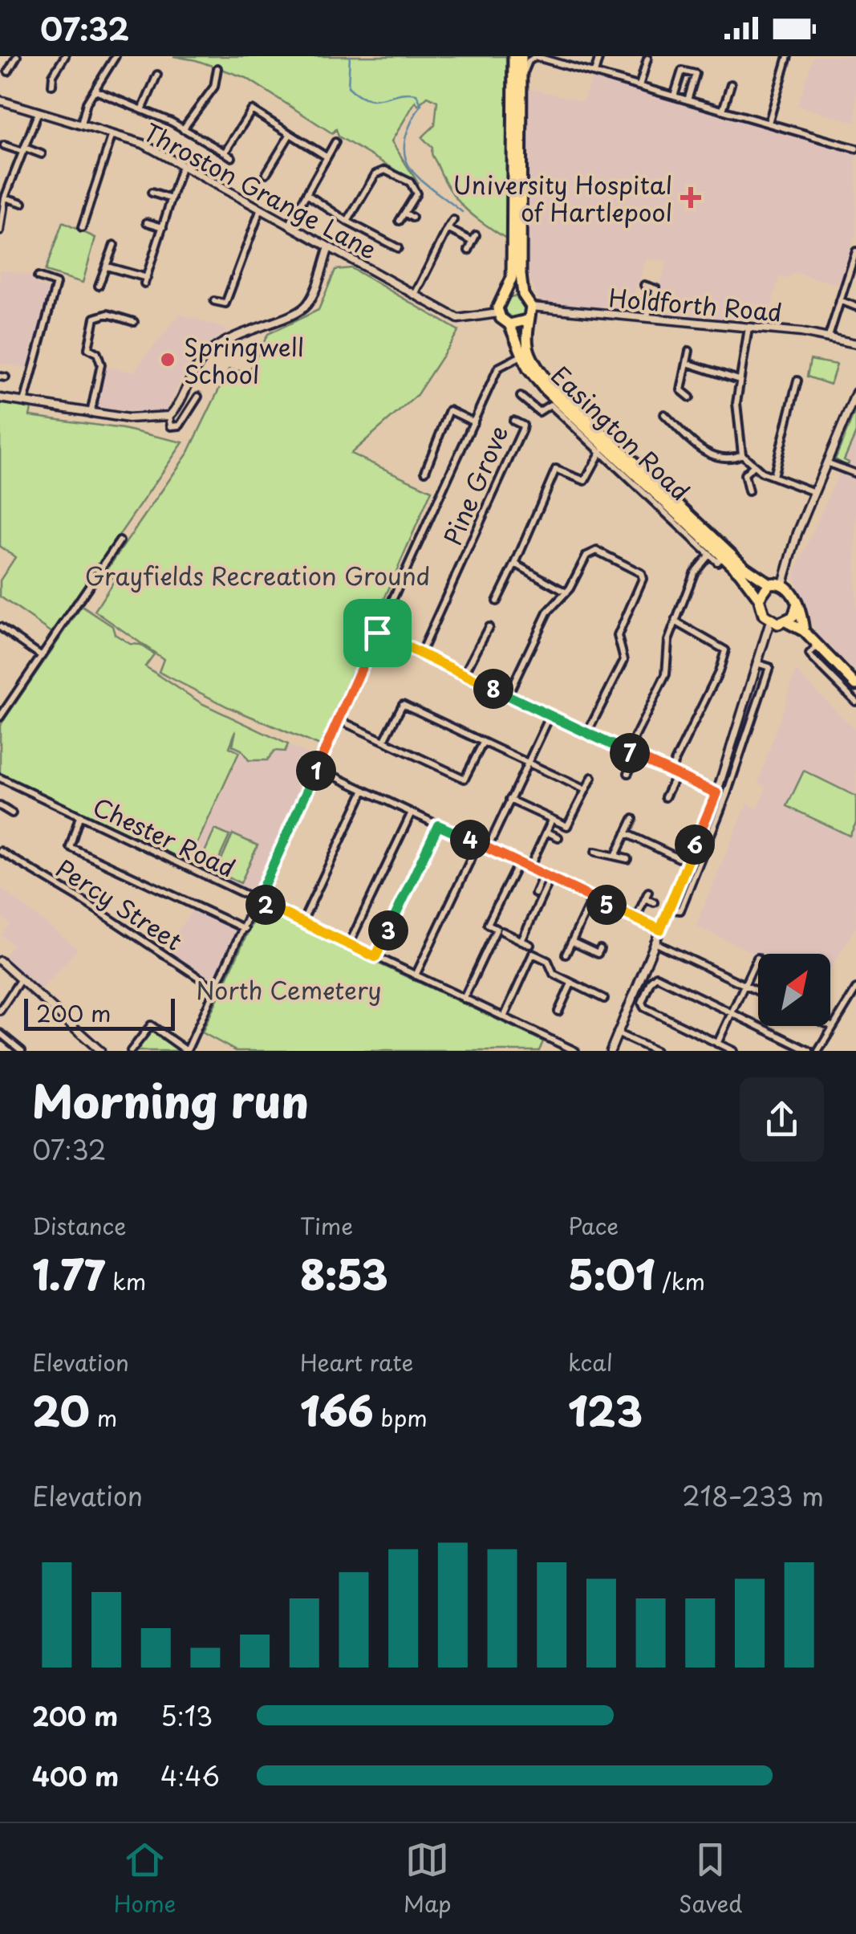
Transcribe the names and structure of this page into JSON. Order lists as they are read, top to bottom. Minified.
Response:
{"streets":{"highway":["Easington Road"],"street":["Throston Grange Lane","Holdforth Road","Pine Grove","Chester Road","Percy Street"]},"crossings":[["Throston Grange Lane","Holdforth Road"],["Throston Grange Lane","Easington Road"],["Holdforth Road","Easington Road"]],"parks":["Grayfields Recreation Ground","North Cemetery"],"places":{"health":["University Hospital of Hartlepool"],"other":["Springwell School"]},"scale_bar":"200 m","north":"top right","page":{"status":"07:32","pins":["8","7","1","4","6","2","5","3"],"scale":"200 m","heading":["Morning run","07:32"],"stats":[["Distance","1.77 km"],["Time","8:53"],["Pace","5:01 /km"],["Elevation","20 m"],["Heart rate","166 bpm"],["kcal","123"]],"chart":["Elevation","218–233 m"],"list":[{"name":"200 m","note":"5:13"},{"name":"400 m","note":"4:46"}],"tabs":["Home","Map","Saved"]}}
